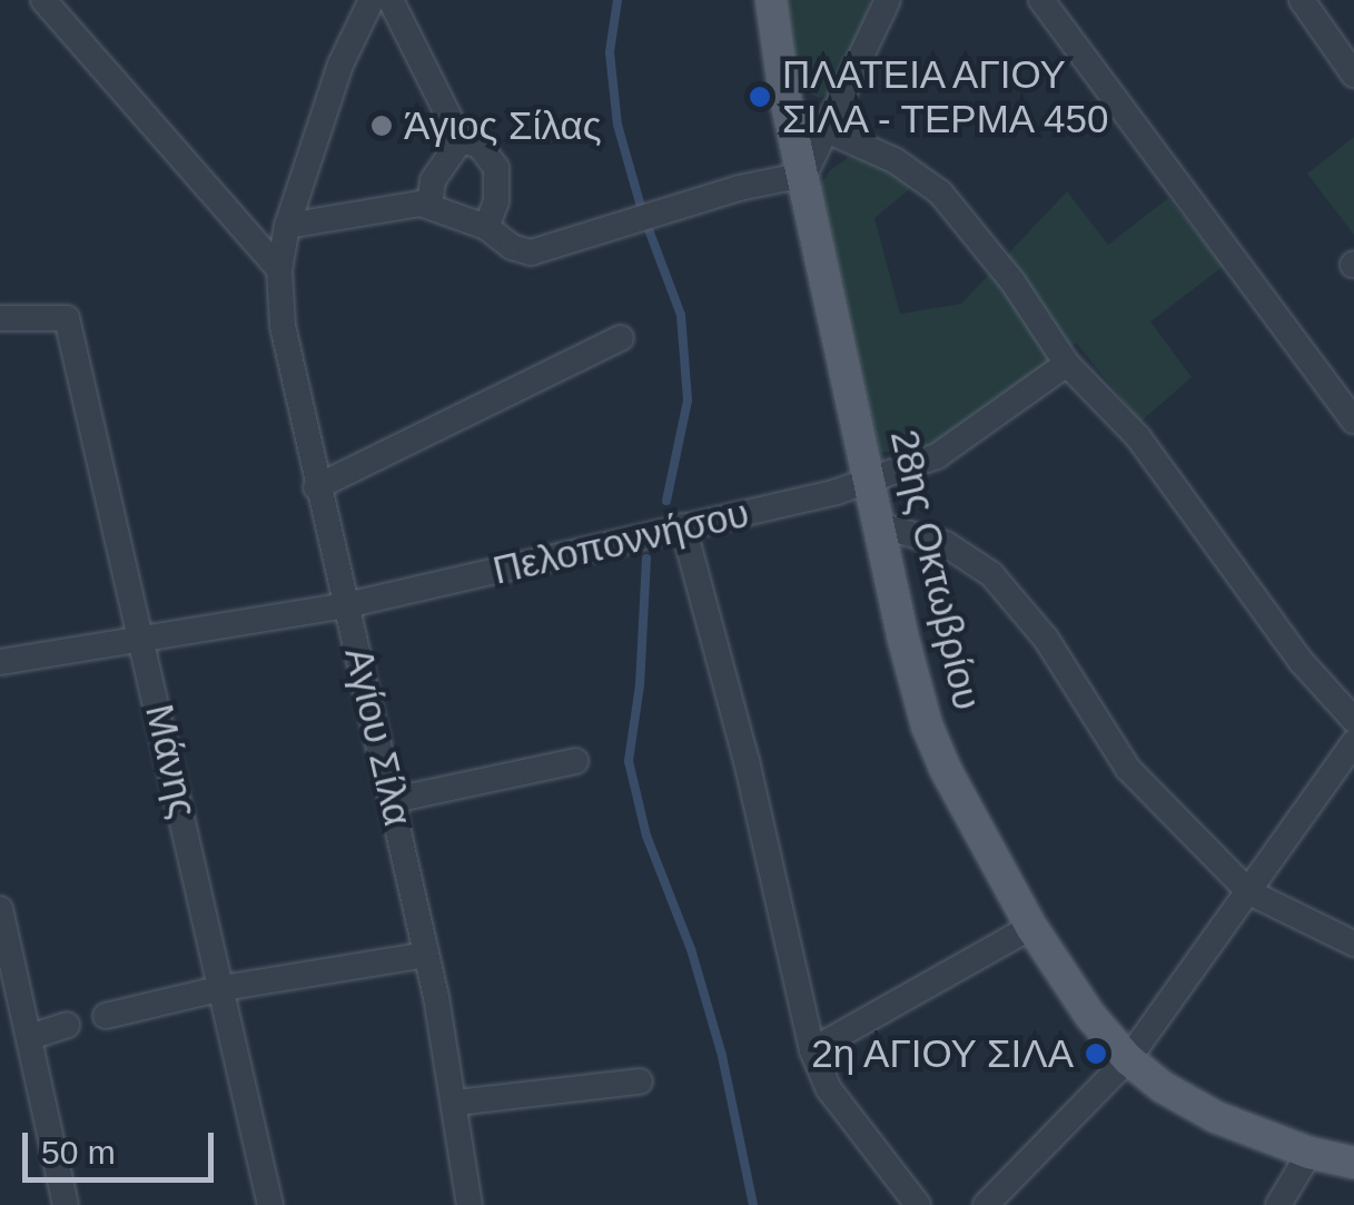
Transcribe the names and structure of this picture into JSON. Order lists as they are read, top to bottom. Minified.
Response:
{"streets":{"main road":["28ης Οκτωβρίου"],"street":["Πελοποννήσου","Αγίου Σίλα","Μάνης"]},"crossings":[["Πελοποννήσου","28ης Οκτωβρίου"],["Πελοποννήσου","Αγίου Σίλα"],["Πελοποννήσου","Μάνης"]],"places":["ΠΛΑΤΕΙΑ ΑΓΙΟΥ ΣΙΛΑ - ΤΕΡΜΑ 450","Άγιος Σίλας","2η ΑΓΙΟΥ ΣΙΛΑ"],"scale_bar":"50 m"}
